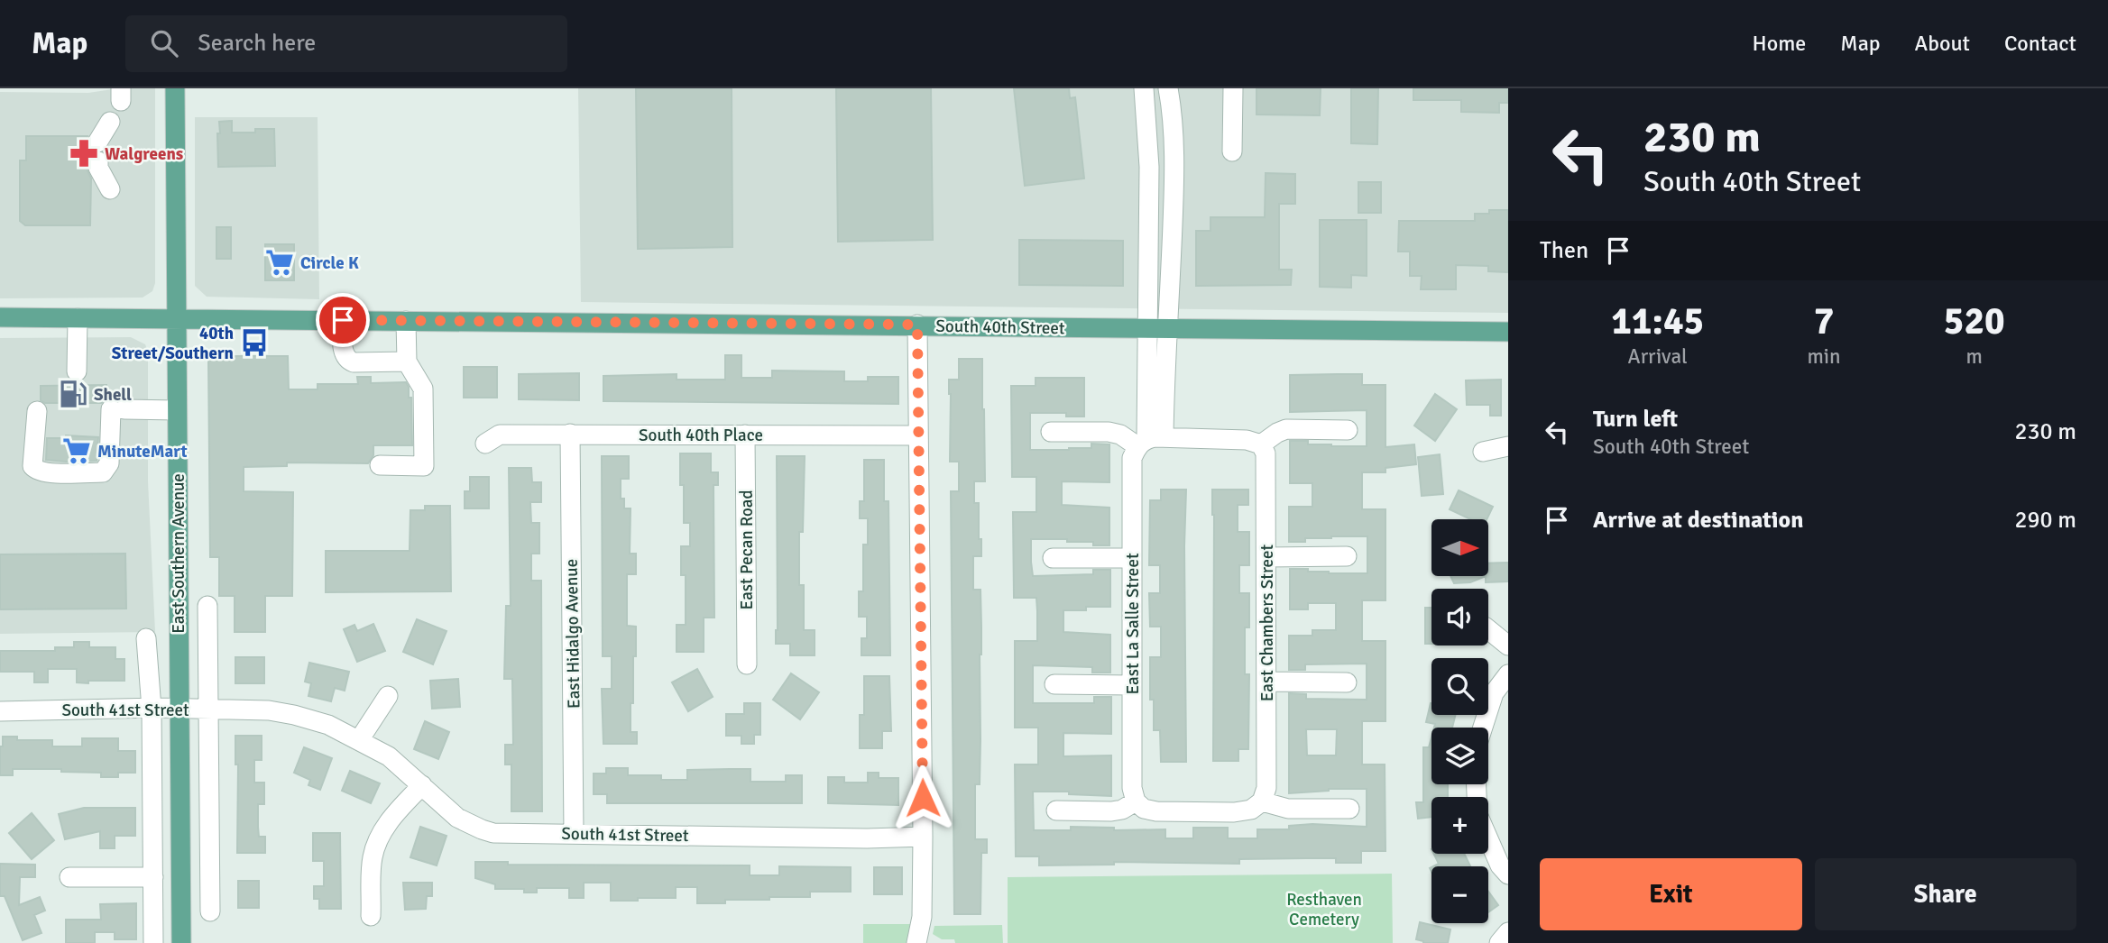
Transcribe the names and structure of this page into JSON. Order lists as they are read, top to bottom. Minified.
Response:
{"streets":{"main road":["South 40th Street","East Southern Avenue"],"street":["South 40th Place","East Pecan Road","East Chambers Street","East La Salle Street","East Hidalgo Avenue","South 41st Street"]},"crossings":[["South 40th Street","East Southern Avenue"],["South 40th Street","East La Salle Street"],["South 40th Place","East Pecan Road"],["South 40th Place","East Hidalgo Avenue"],["East Southern Avenue","South 41st Street"],["East Hidalgo Avenue","South 41st Street"]],"parks":["Resthaven Cemetery"],"places":{"pharmacy":["Walgreens"],"supermarket":["Circle K","MinuteMart"],"bus stop":["40th Street/Southern"],"fuel station":["Shell"]},"north":"right","page":{"header":"Map","search":"Search here","nav":["Home","Map","About","Contact"],"turn":["230 m","South 40th Street"],"then":"Then","eta":["11:45","Arrival","7","min","520","m"],"list":[{"name":"Turn left","note":"South 40th Street","value":"230 m"},{"name":"Arrive at destination","value":"290 m"}],"map_buttons":["+","−"],"buttons":["Exit","Share"]}}
